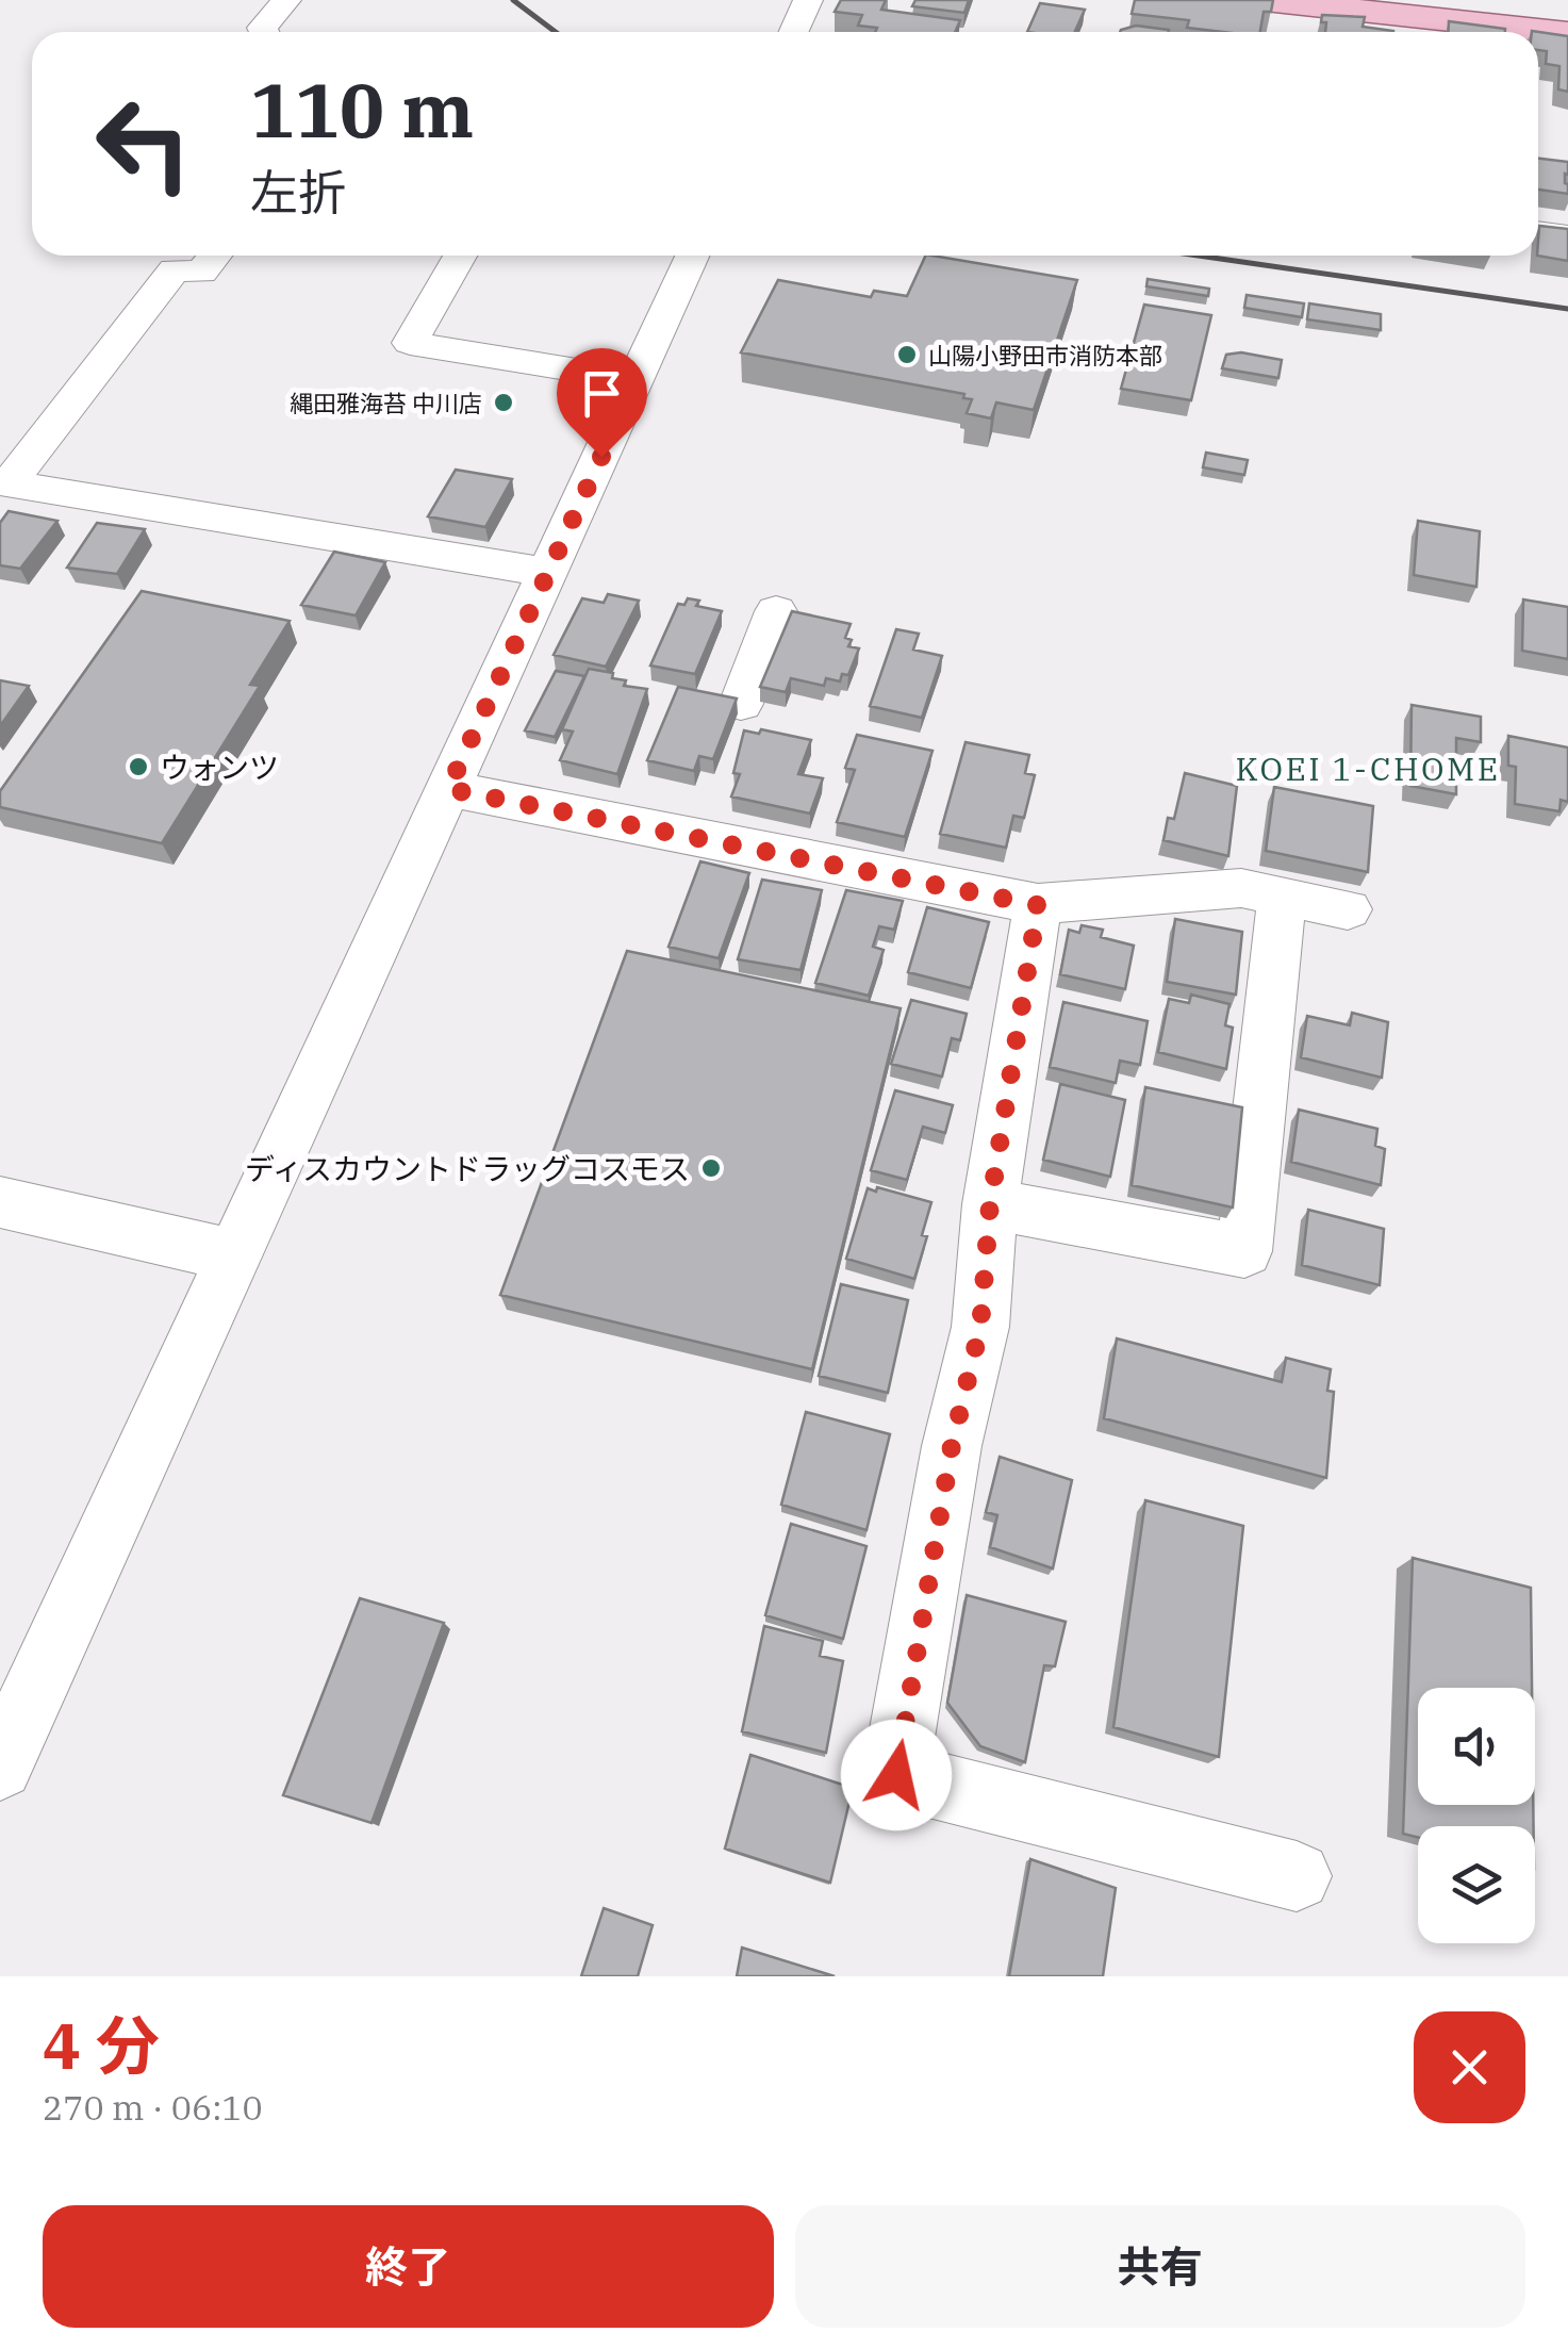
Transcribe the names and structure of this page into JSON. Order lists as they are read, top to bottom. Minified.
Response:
{"districts":["KOEI 1-CHOME"],"places":["山陽小野田市消防本部","縄田雅海苔 中川店","ウォンツ","ディスカウントドラッグコスモス"],"page":{"turn":["110 m","左折"],"heading":["4 分","270 m · 06:10"],"buttons":["終了","共有"]}}
